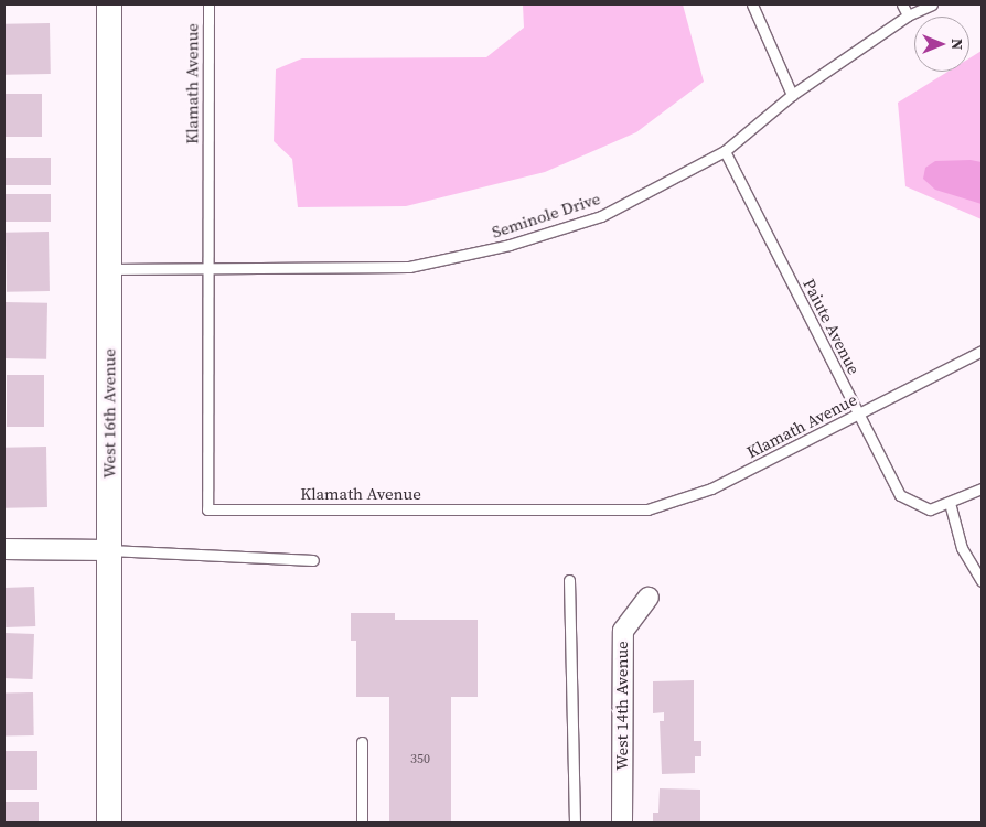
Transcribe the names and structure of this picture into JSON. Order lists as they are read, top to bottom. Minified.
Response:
{"streets":{"street":["West 16th Avenue","West 14th Avenue"],"lane":["Klamath Avenue","Seminole Drive","Paiute Avenue"]},"crossings":[["Klamath Avenue","Seminole Drive"],["Klamath Avenue","Paiute Avenue"],["Seminole Drive","Paiute Avenue"],["Seminole Drive","West 16th Avenue"]],"house_numbers":["350"],"north":"right"}
